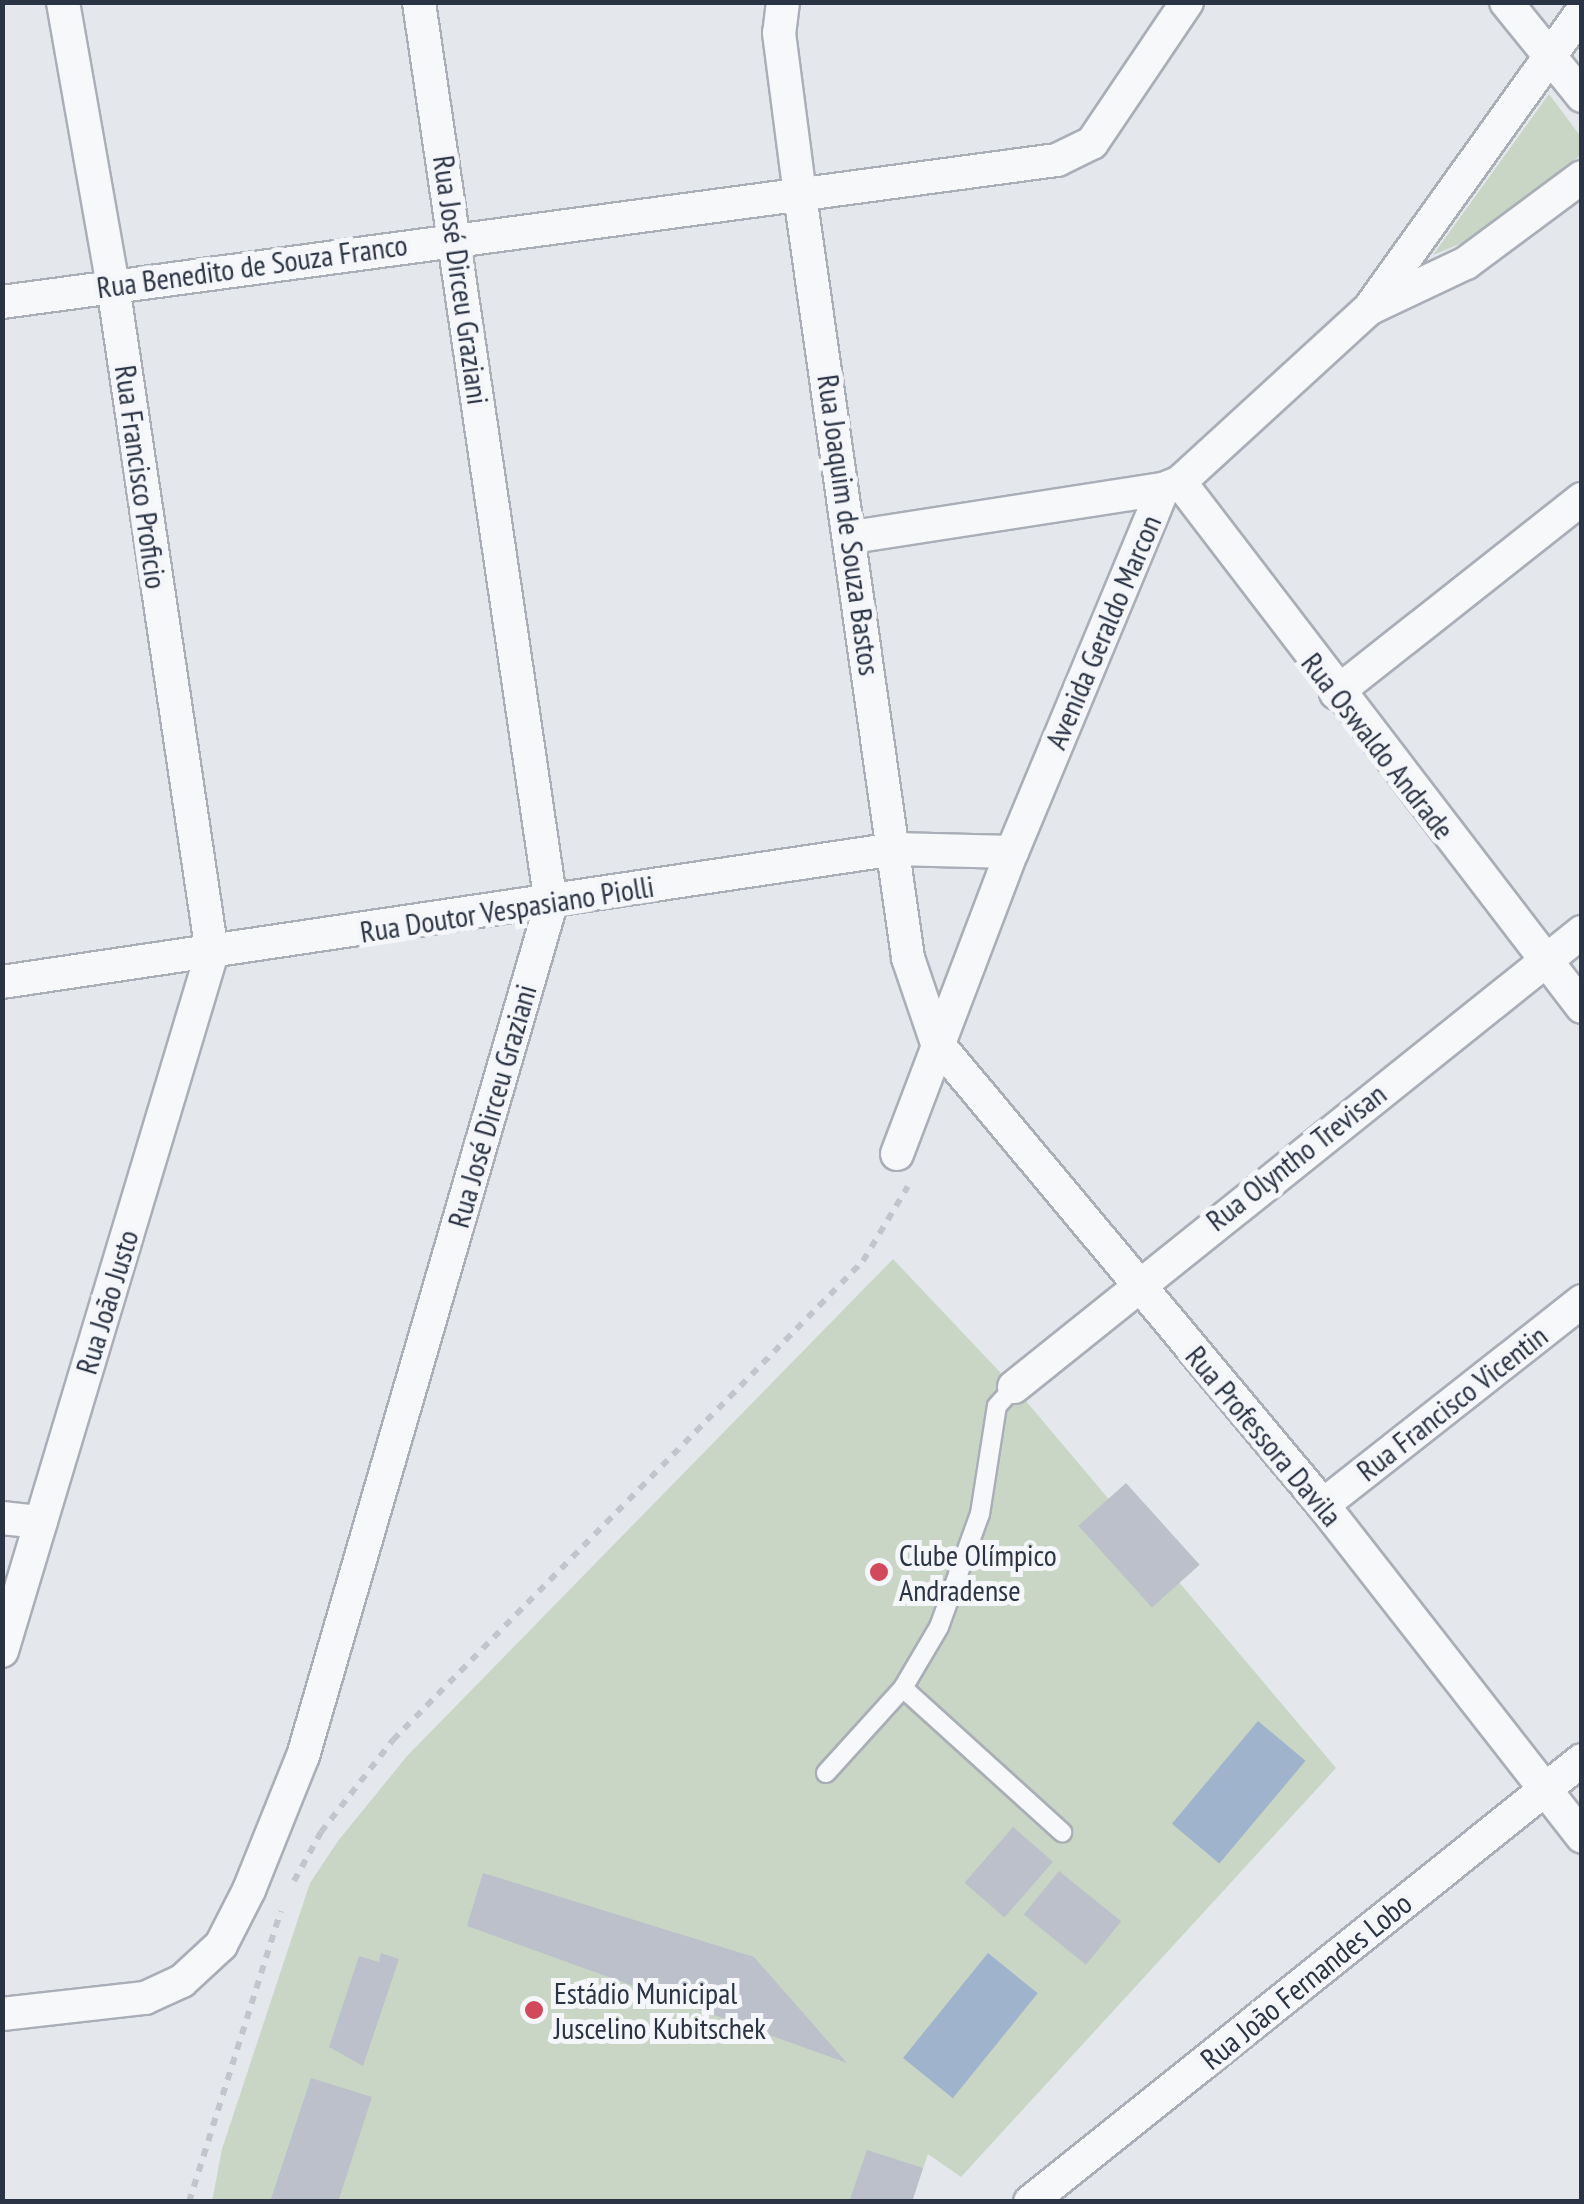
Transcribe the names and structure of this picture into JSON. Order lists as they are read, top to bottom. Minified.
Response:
{"streets":{"street":["Rua Benedito de Souza Franco","Rua José Dirceu Graziani","Rua Francisco Proficio","Rua Joaquim de Souza Bastos","Avenida Geraldo Marcon","Rua Oswaldo Andrade","Rua Doutor Vespasiano Piolli","Rua Olyntho Trevisan","Rua João Justo","Rua Francisco Vicentin","Rua Professora Davila","Rua João Fernandes Lobo"]},"crossings":[["Rua Benedito de Souza Franco","Rua José Dirceu Graziani"],["Rua Benedito de Souza Franco","Rua Francisco Proficio"],["Rua Benedito de Souza Franco","Rua Joaquim de Souza Bastos"],["Rua José Dirceu Graziani","Rua Doutor Vespasiano Piolli"],["Rua Francisco Proficio","Rua Doutor Vespasiano Piolli"],["Rua Francisco Proficio","Rua João Justo"],["Rua Joaquim de Souza Bastos","Avenida Geraldo Marcon"],["Rua Joaquim de Souza Bastos","Rua Doutor Vespasiano Piolli"],["Rua Joaquim de Souza Bastos","Rua Professora Davila"],["Avenida Geraldo Marcon","Rua Oswaldo Andrade"],["Avenida Geraldo Marcon","Rua Doutor Vespasiano Piolli"],["Avenida Geraldo Marcon","Rua Professora Davila"],["Rua Oswaldo Andrade","Rua Olyntho Trevisan"],["Rua Doutor Vespasiano Piolli","Rua João Justo"],["Rua Olyntho Trevisan","Rua Professora Davila"],["Rua Francisco Vicentin","Rua Professora Davila"],["Rua Professora Davila","Rua João Fernandes Lobo"]],"places":["Clube Olímpico Andradense","Estádio Municipal Juscelino Kubitschek"]}
